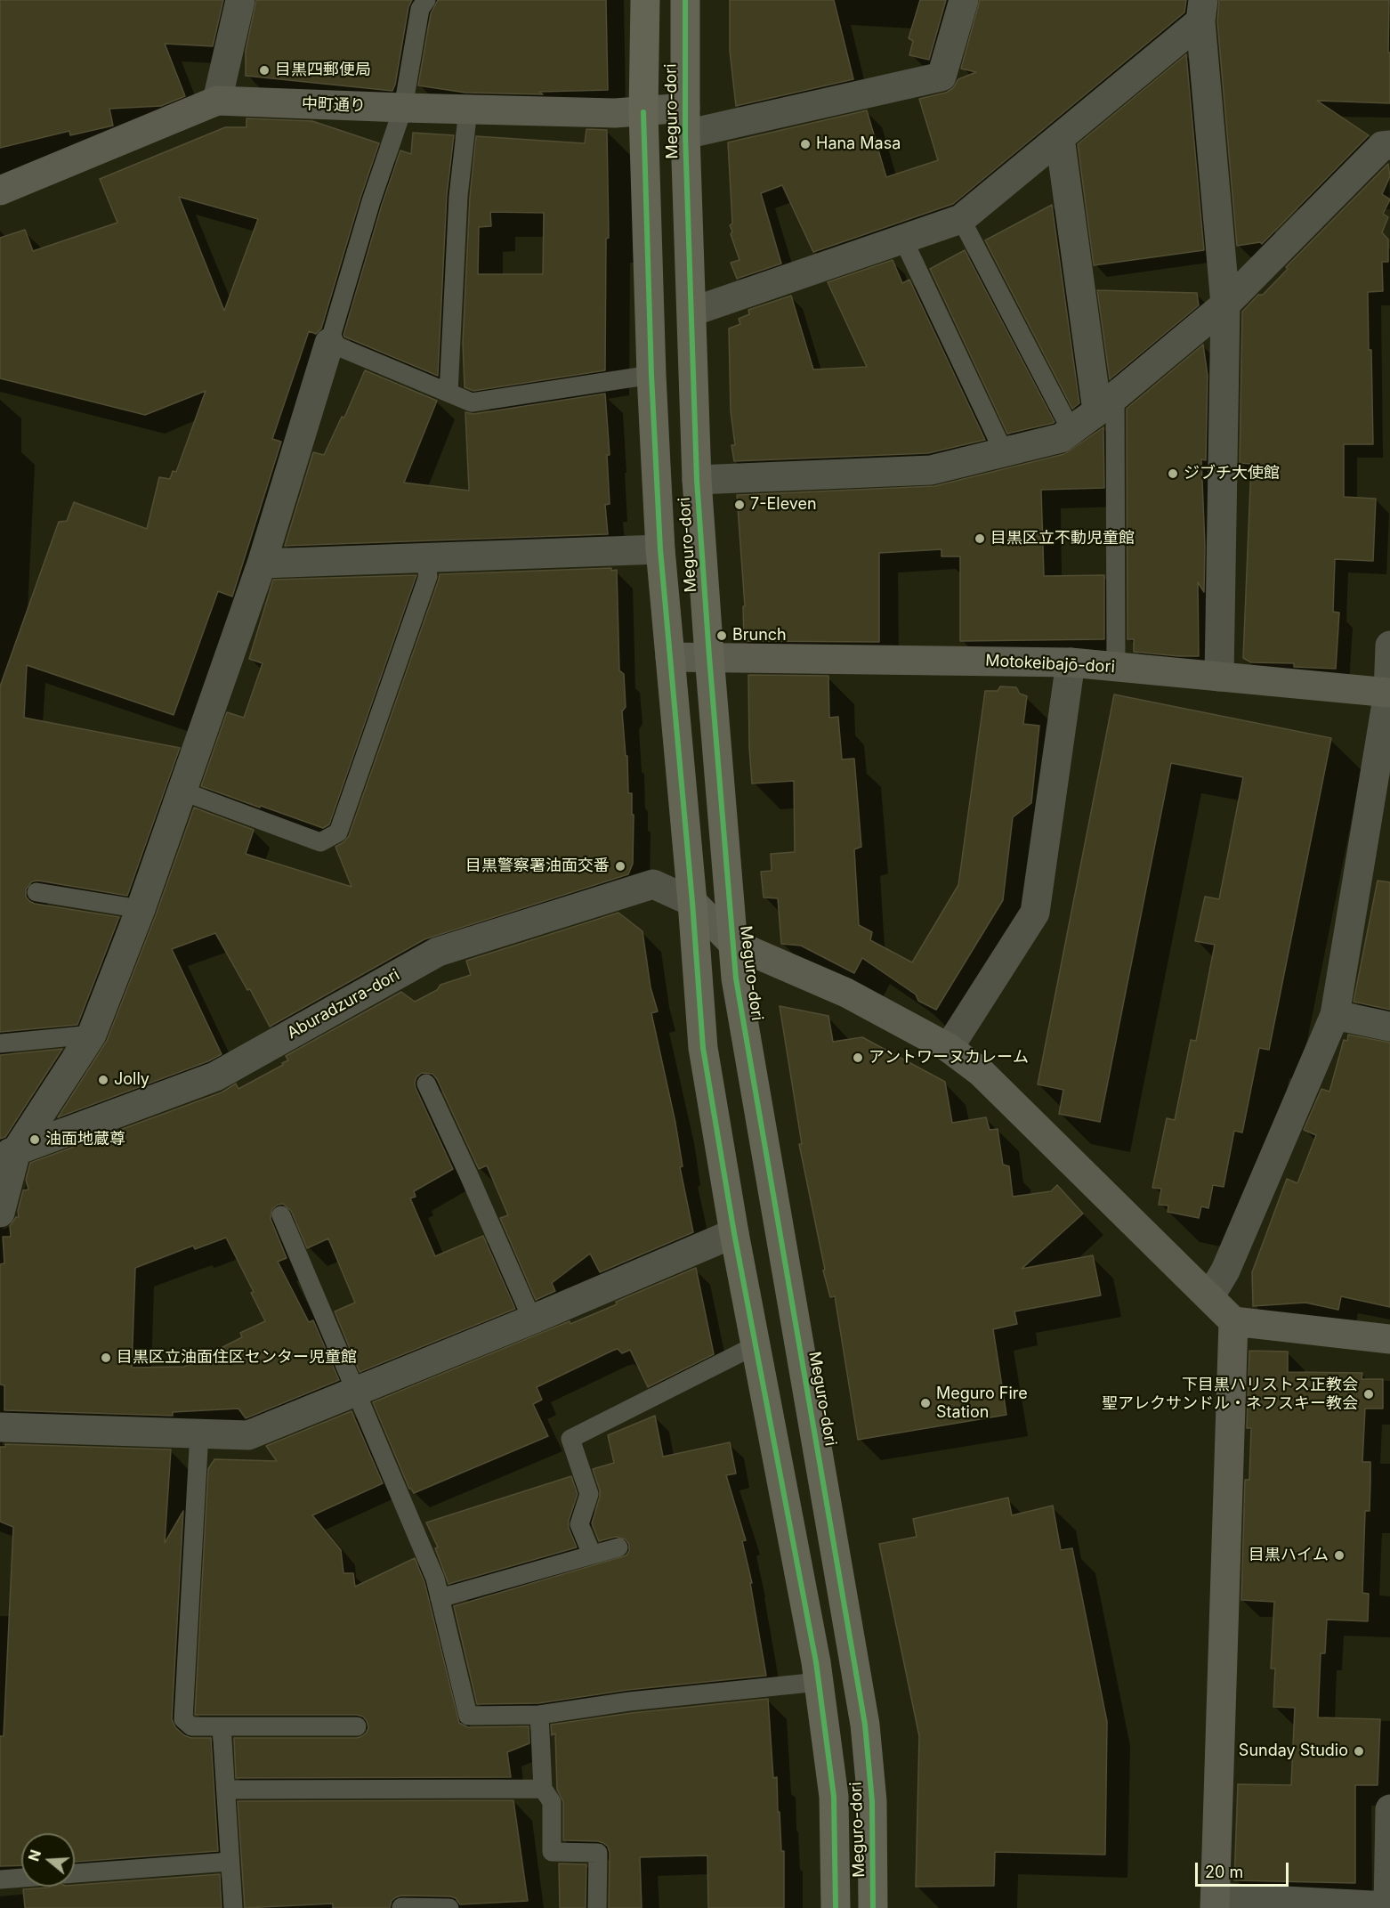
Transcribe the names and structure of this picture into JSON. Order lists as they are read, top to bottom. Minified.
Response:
{"streets":{"main road":["Meguro-dori"],"street":["中町通り","Motokeibajō-dori","Aburadzura-dori"]},"crossings":[["中町通り","Meguro-dori"],["Meguro-dori","Motokeibajō-dori"],["Meguro-dori","Aburadzura-dori"]],"places":["目黒四郵便局","Hana Masa","ジブチ大使館","7-Eleven","目黒区立不動児童館","Brunch","目黒警察署油面交番","アントワーヌカレーム","Jolly","油面地蔵尊","目黒区立油面住区センター児童館","下目黒ハリストス正教会 聖アレクサンドル・ネフスキー教会","Meguro Fire Station","目黒ハイム","Sunday Studio"],"scale_bar":"20 m","north":"left"}
